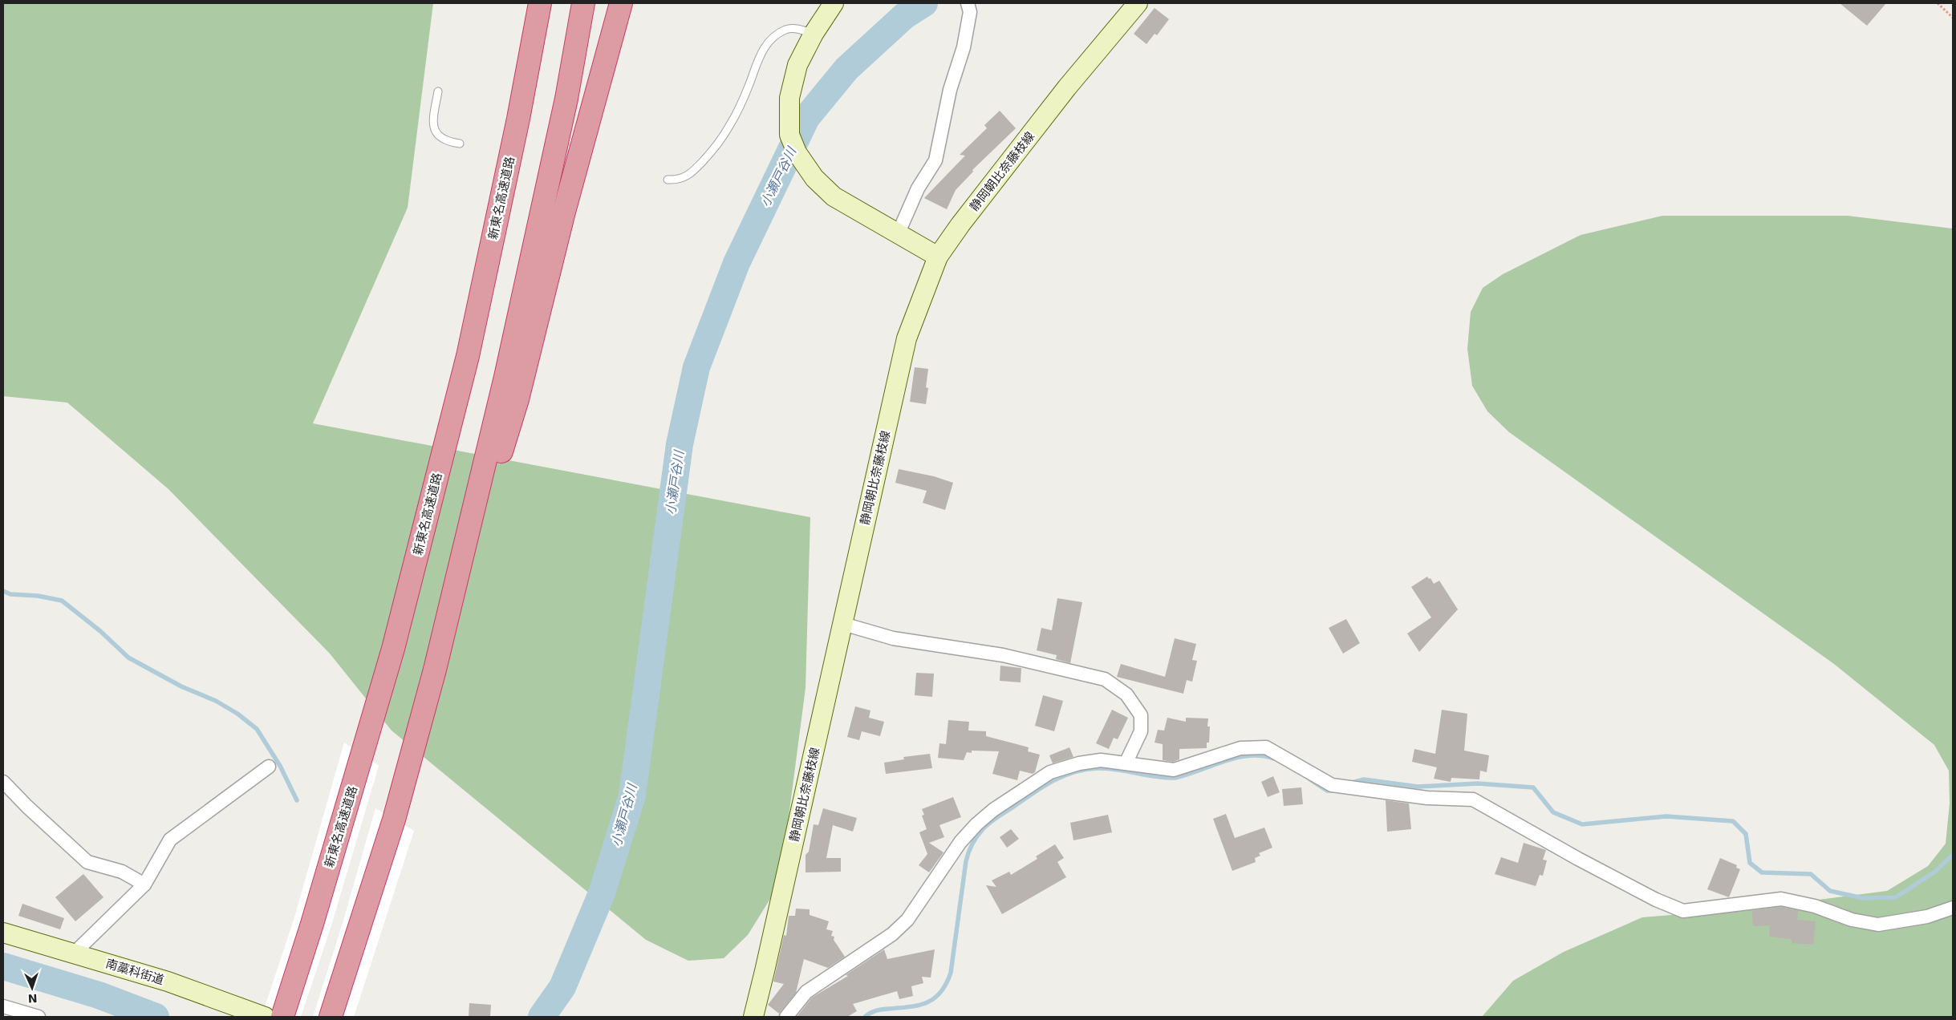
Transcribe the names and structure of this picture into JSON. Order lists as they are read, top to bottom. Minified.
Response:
{"streets":{"highway":["新東名高速道路"],"main road":["静岡朝比奈藤枝線","南藁科街道"]},"water":["小瀬戸谷川"],"north":"bottom"}
